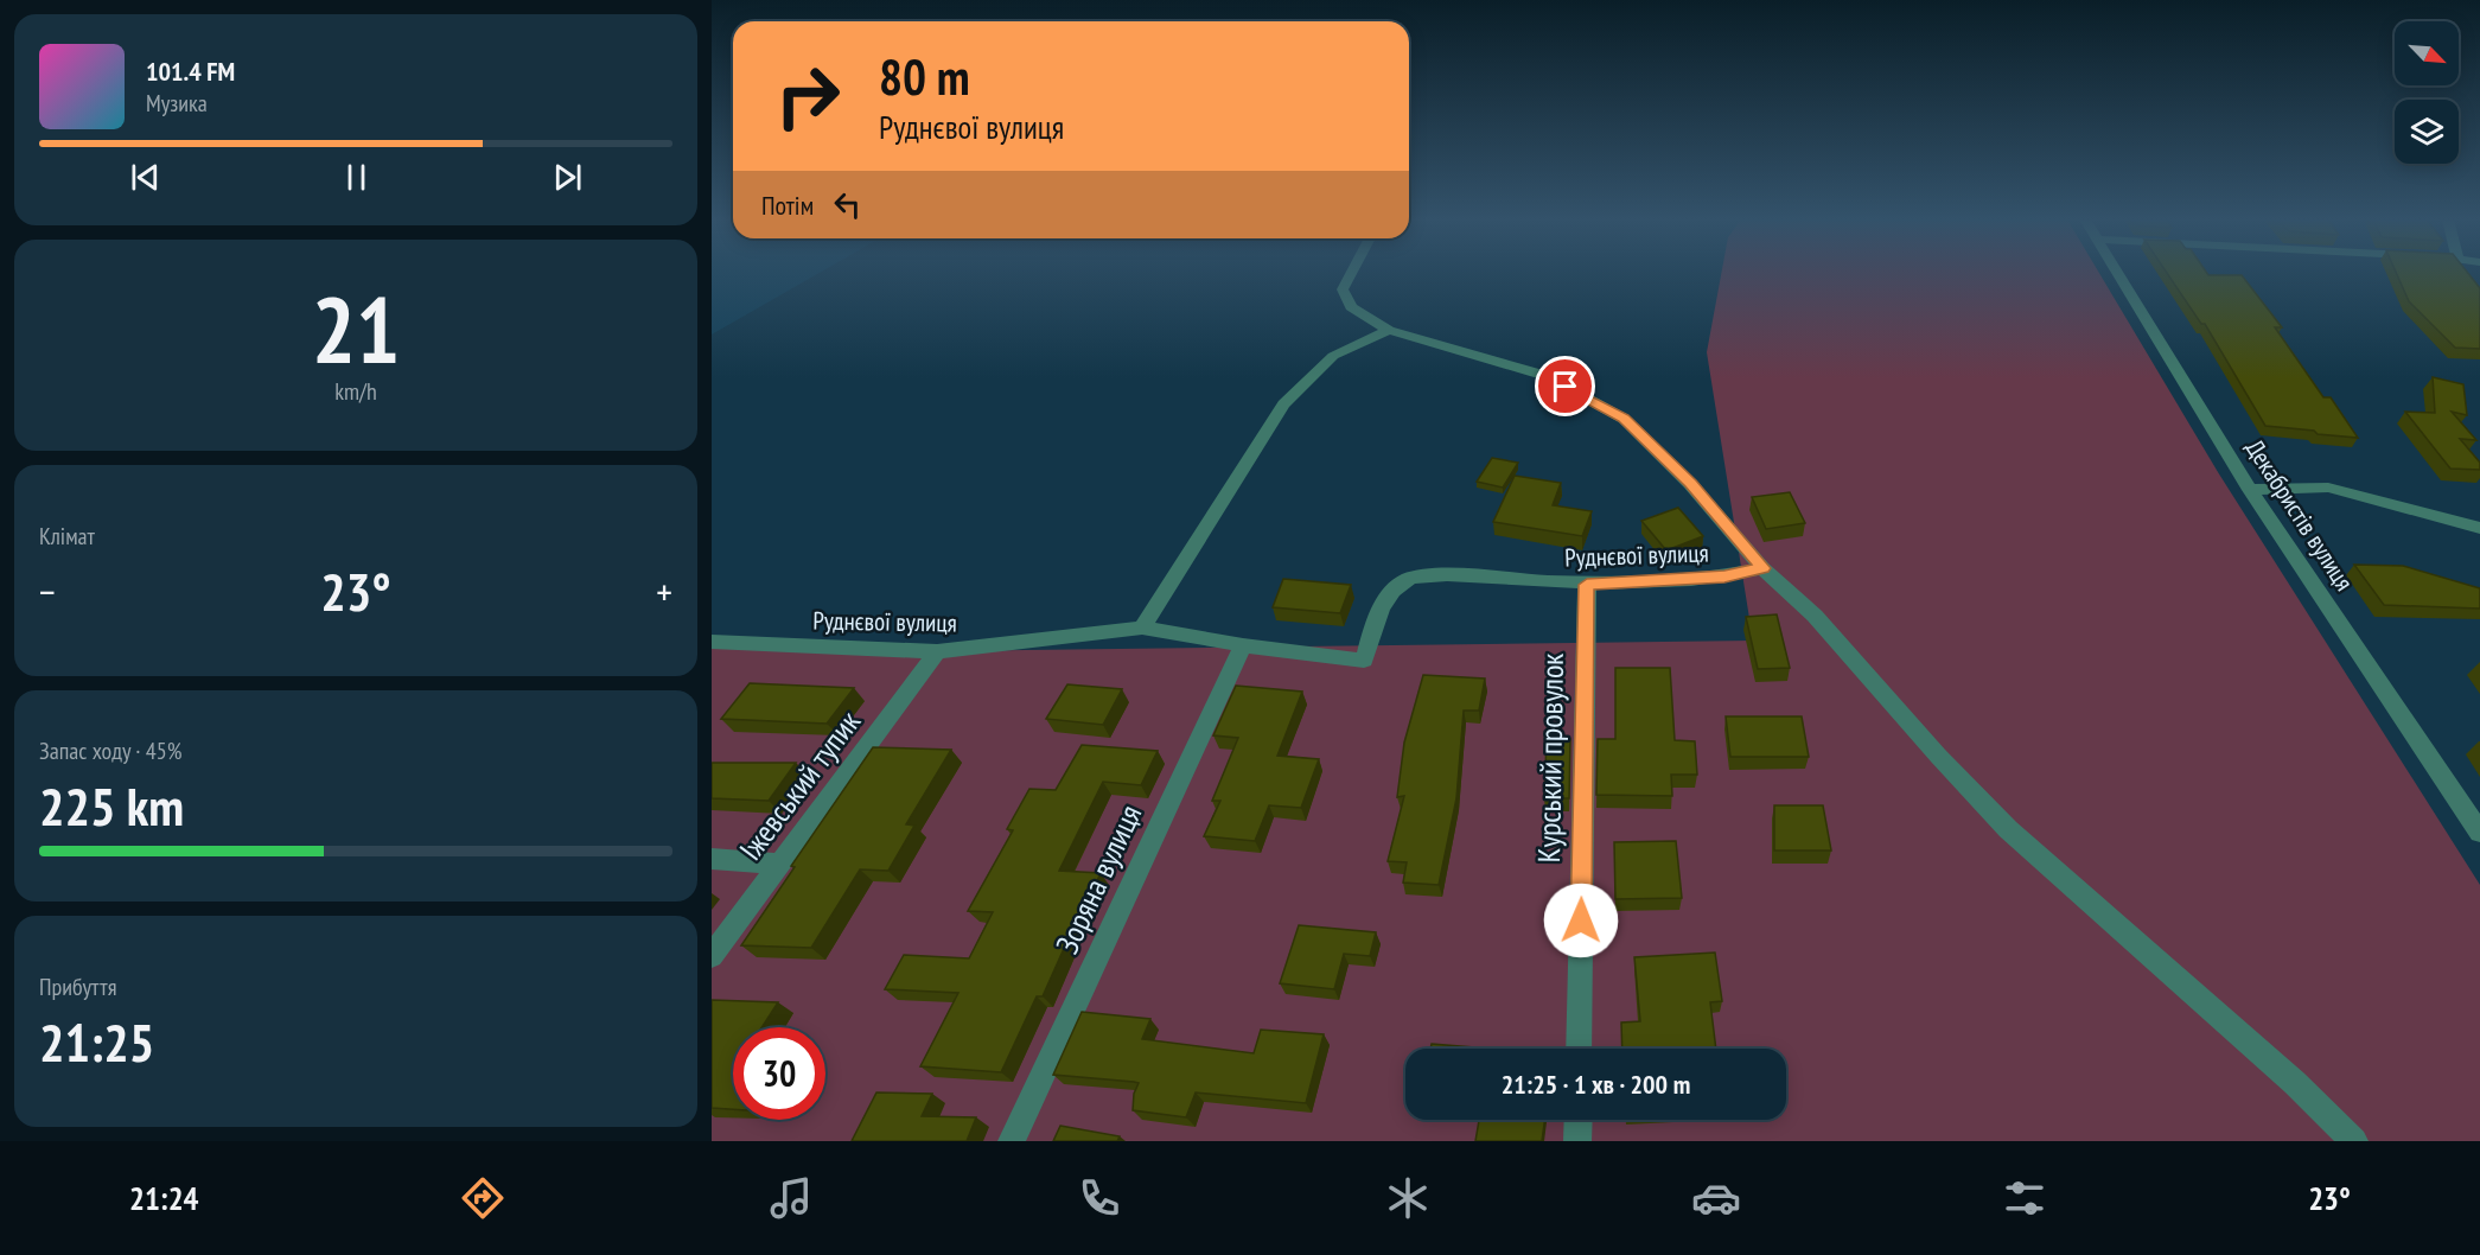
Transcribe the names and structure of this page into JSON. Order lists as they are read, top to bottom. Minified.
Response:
{"streets":{"street":["Декабристів вулиця","Руднєвої вулиця","Курський провулок","Іжевський тупик","Зоряна вулиця"]},"crossings":[["Руднєвої вулиця","Курський провулок"],["Руднєвої вулиця","Іжевський тупик"],["Руднєвої вулиця","Зоряна вулиця"]],"north":"bottom right","page":{"turn":["80 m","Руднєвої вулиця"],"song":["101.4 FM","Музика"],"then":"Потім","tile":[["21","km/h"],"Клімат",["Запас ходу · 45%","225 km"],["Прибуття","21:25"]],"heat":["−","23°","+"],"limit":"30","trip":"21:25 · 1 хв · 200 m","tabs":["21:24","23°"]}}
